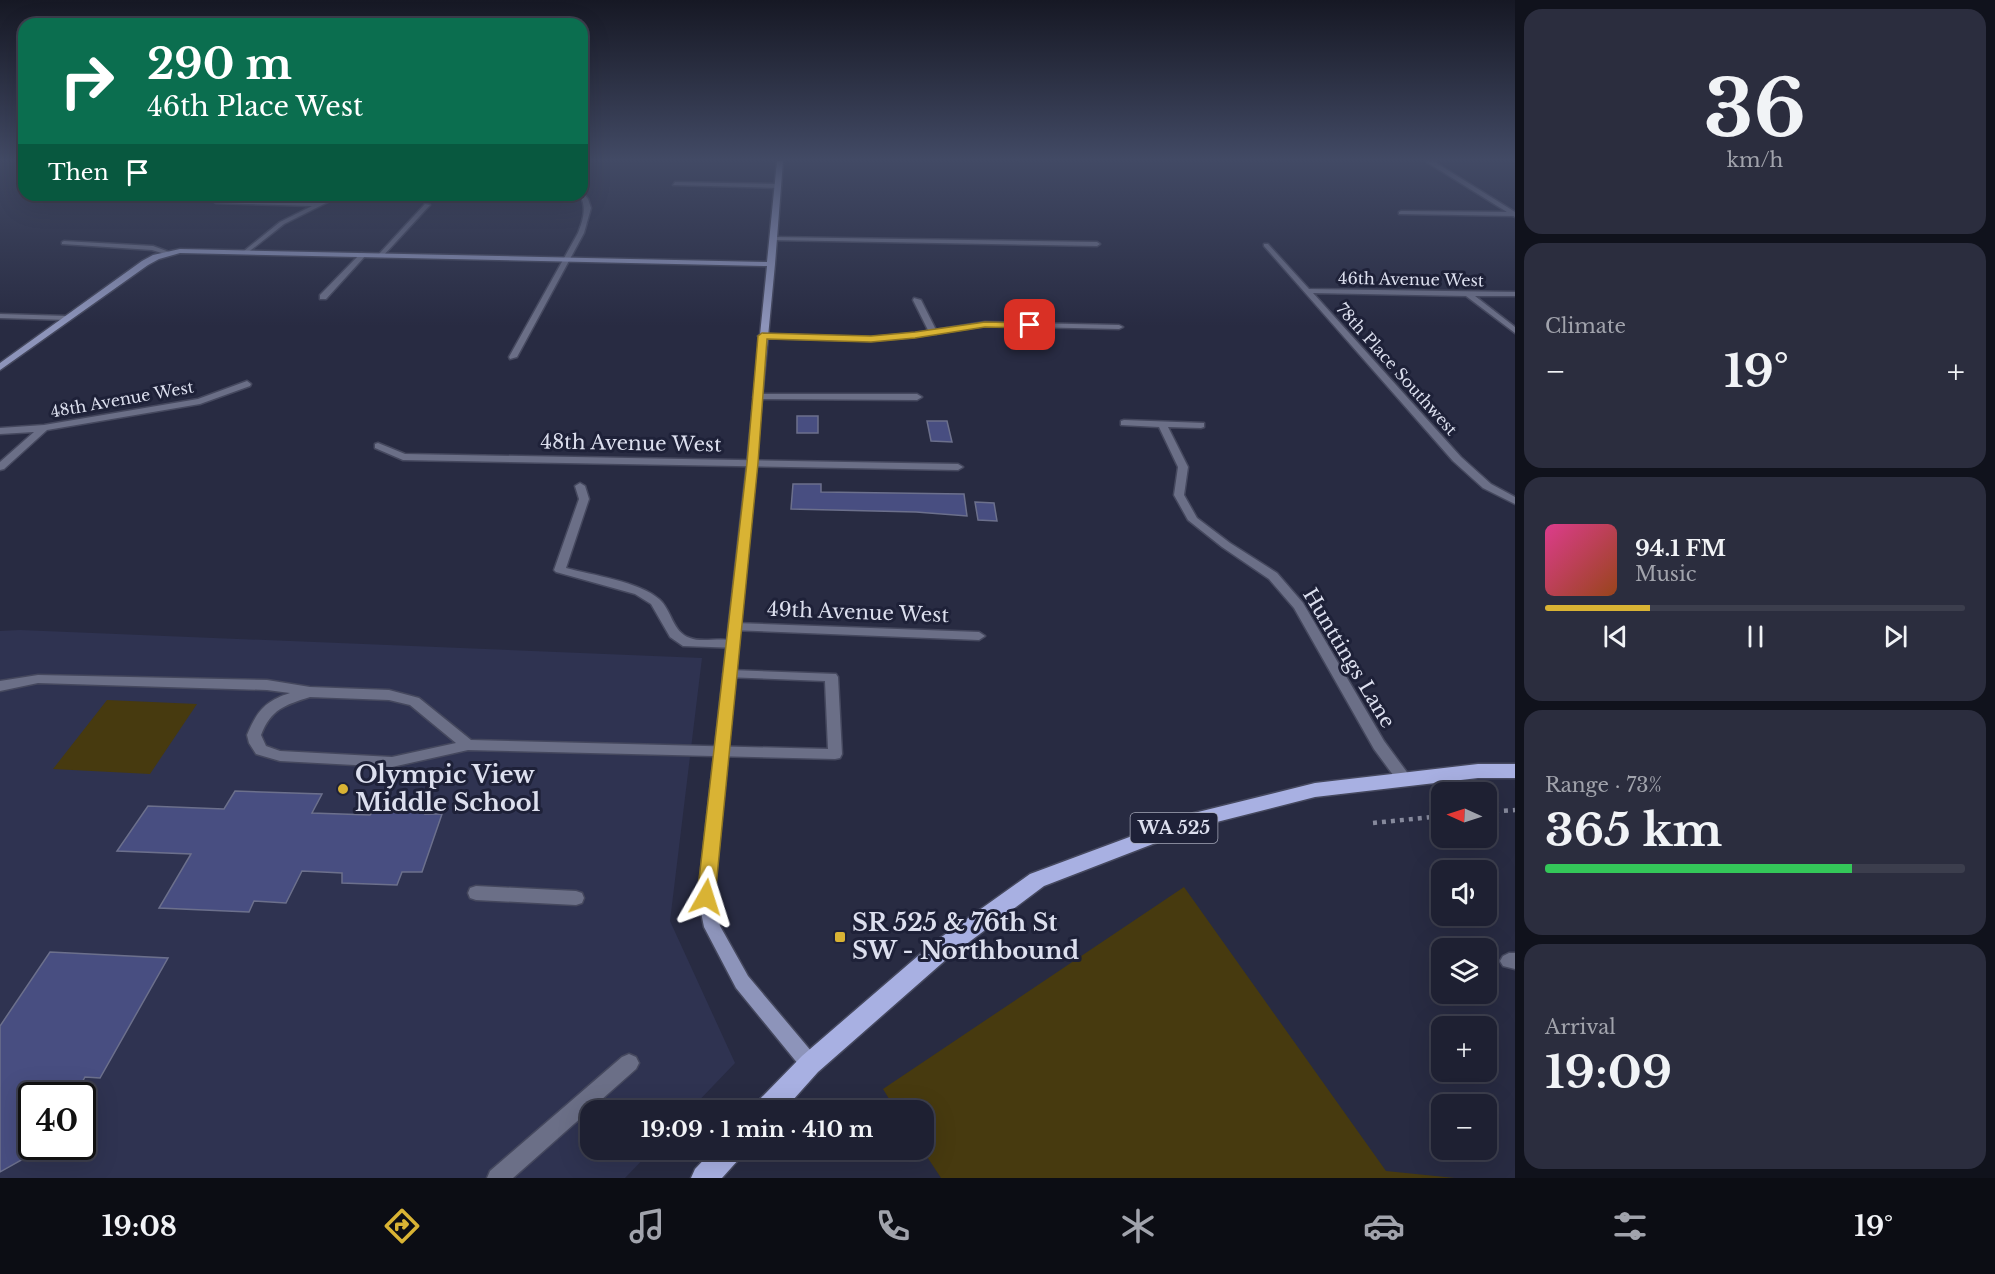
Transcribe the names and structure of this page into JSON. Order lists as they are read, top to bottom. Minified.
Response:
{"streets":{"main road":["WA 525"],"street":["46th Avenue West","78th Place Southwest","48th Avenue West","49th Avenue West","Hunttings Lane"]},"crossings":[["46th Avenue West","78th Place Southwest"],["Hunttings Lane","WA 525"]],"places":{"other":["Olympic View Middle School"],"transit":["SR 525 & 76th St SW - Northbound"]},"north":"left","page":{"tile":[["36","km/h"],"Climate",["Range · 73%","365 km"],["Arrival","19:09"]],"turn":["290 m","46th Place West"],"then":"Then","heat":["−","19°","+"],"song":["94.1 FM","Music"],"map_buttons":["+","−"],"limit":"40","trip":"19:09 · 1 min · 410 m","tabs":["19:08","19°"]}}
